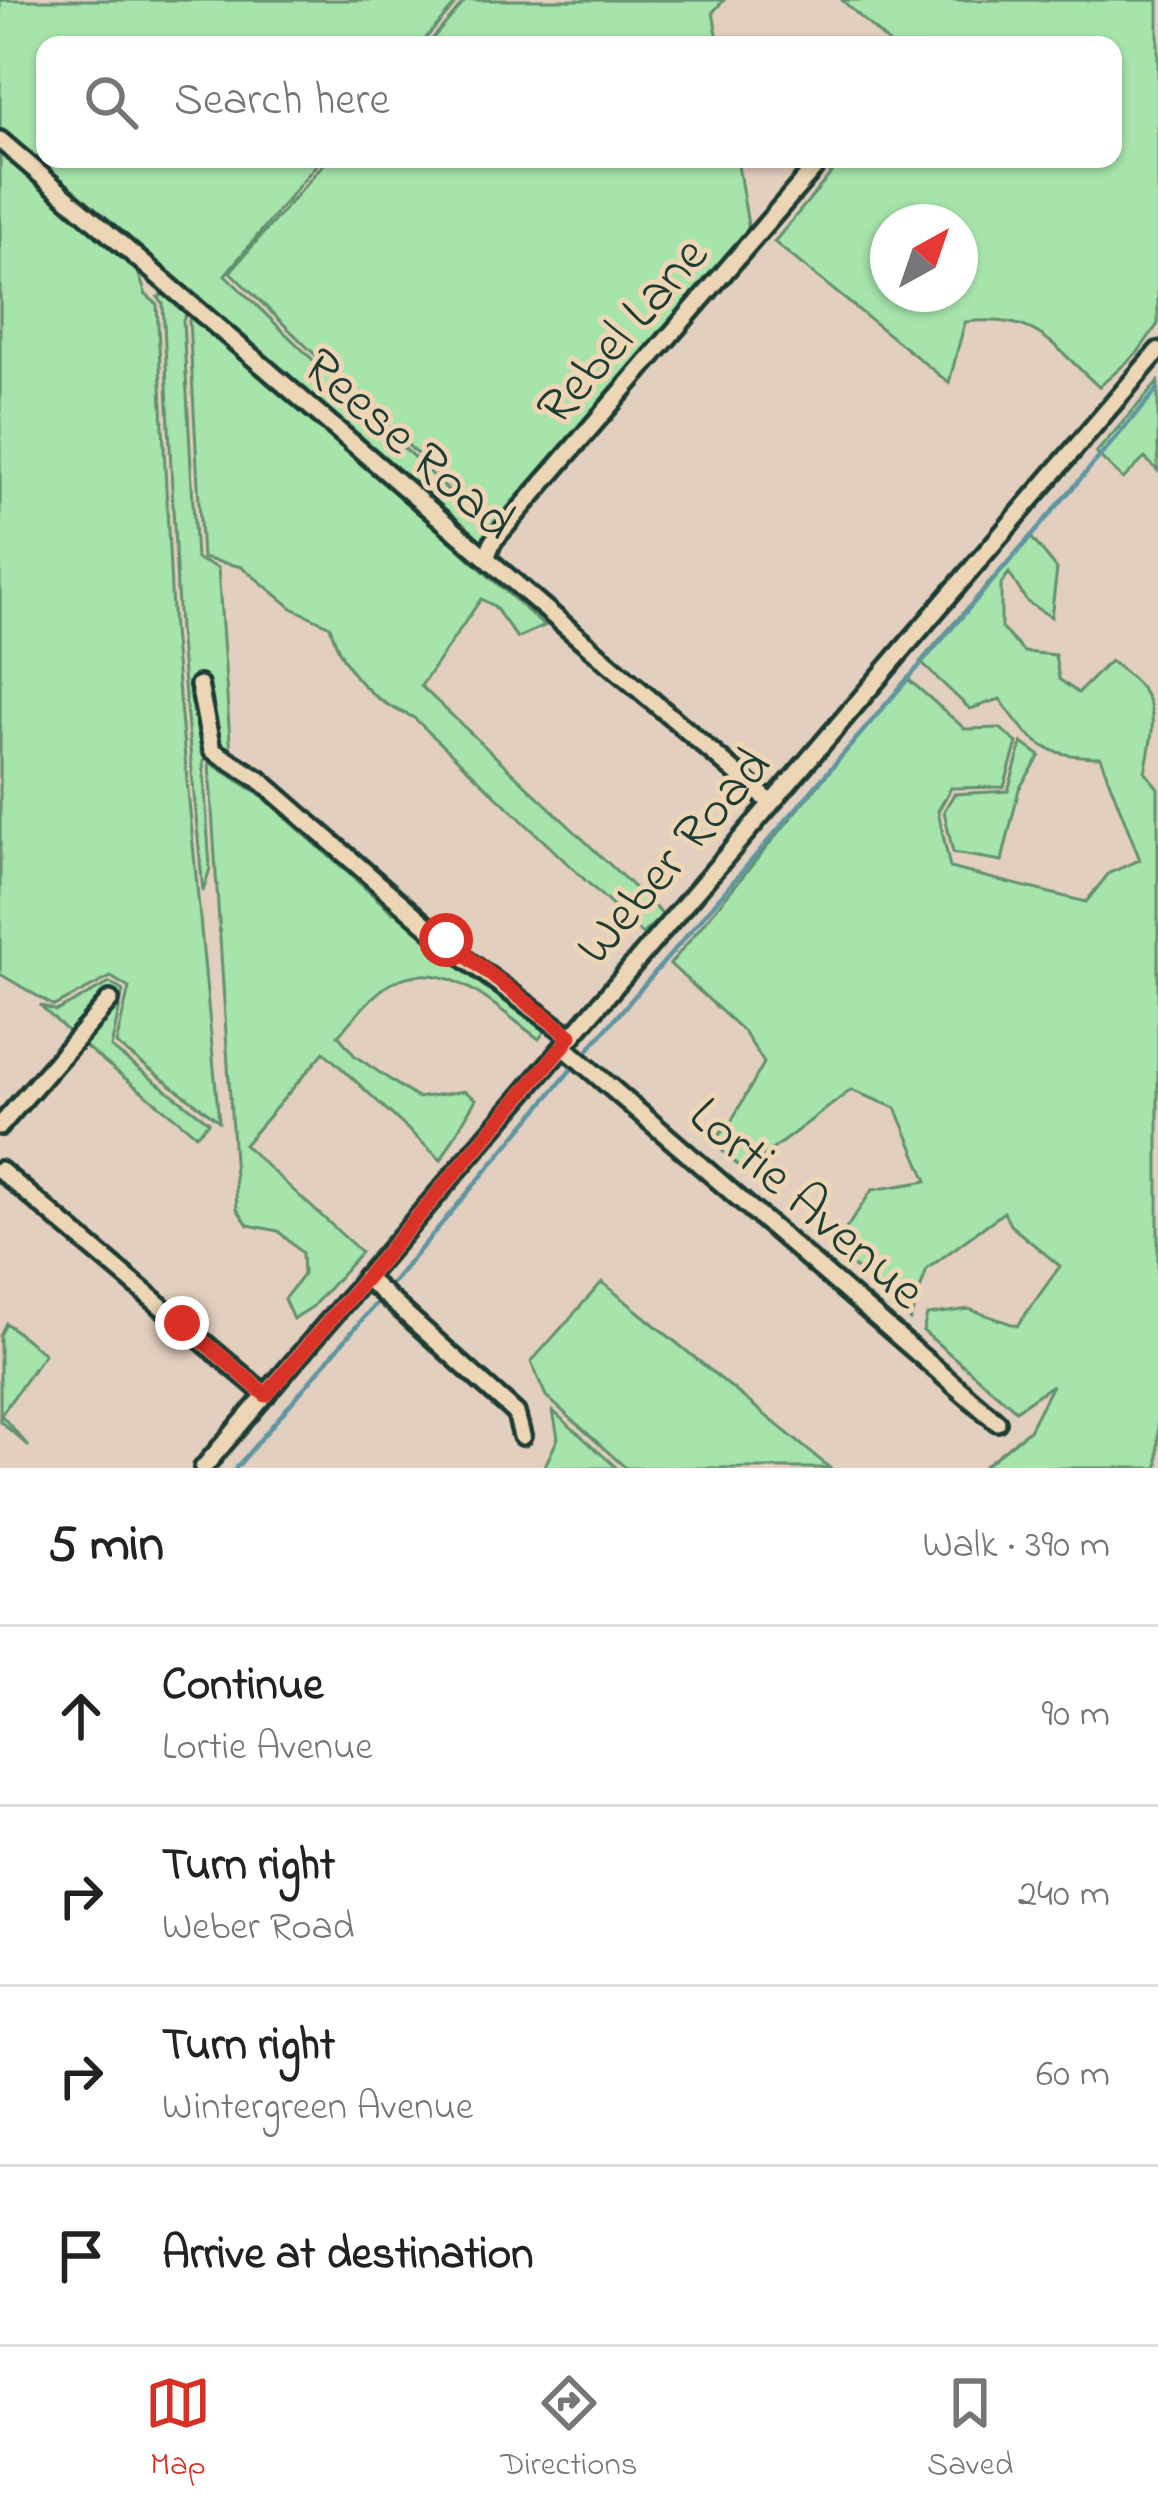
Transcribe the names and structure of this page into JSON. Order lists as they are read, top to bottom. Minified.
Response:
{"streets":{"street":["Rebel Lane","Reese Road","Weber Road","Lortie Avenue"]},"crossings":[["Rebel Lane","Reese Road"],["Reese Road","Weber Road"],["Weber Road","Lortie Avenue"]],"north":"top right","page":{"search":"Search here","heading":["5 min","Walk · 390 m"],"list":[["Continue","Lortie Avenue","90 m"],["Turn right","Weber Road","240 m"],["Turn right","Wintergreen Avenue","60 m"],"Arrive at destination"],"nav":["Map","Directions","Saved"]}}
